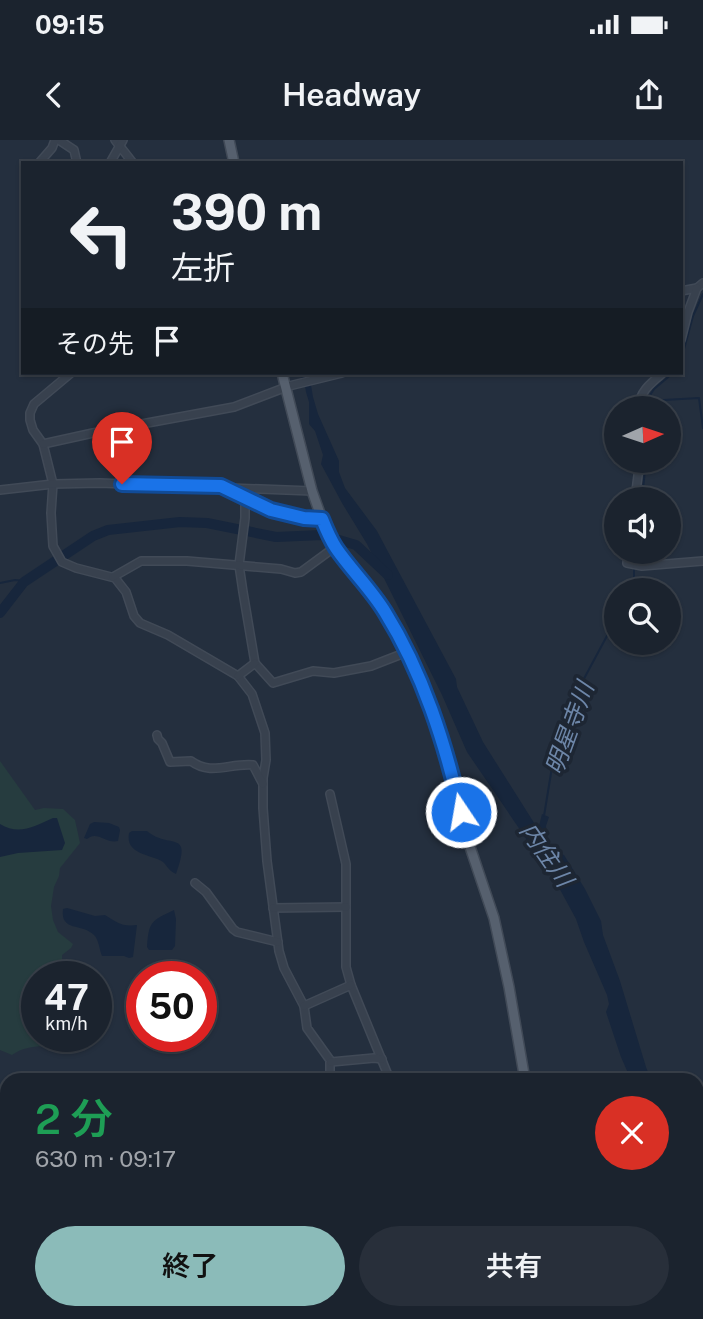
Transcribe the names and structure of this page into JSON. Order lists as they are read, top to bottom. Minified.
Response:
{"water":["明星寺川","内住川"],"north":"right","page":{"status":"09:15","header":"Headway","turn":["390 m","左折"],"then":"その先","speed":"47 km/h","limit":"50","heading":["2 分","630 m · 09:17"],"buttons":["終了","共有"]}}
